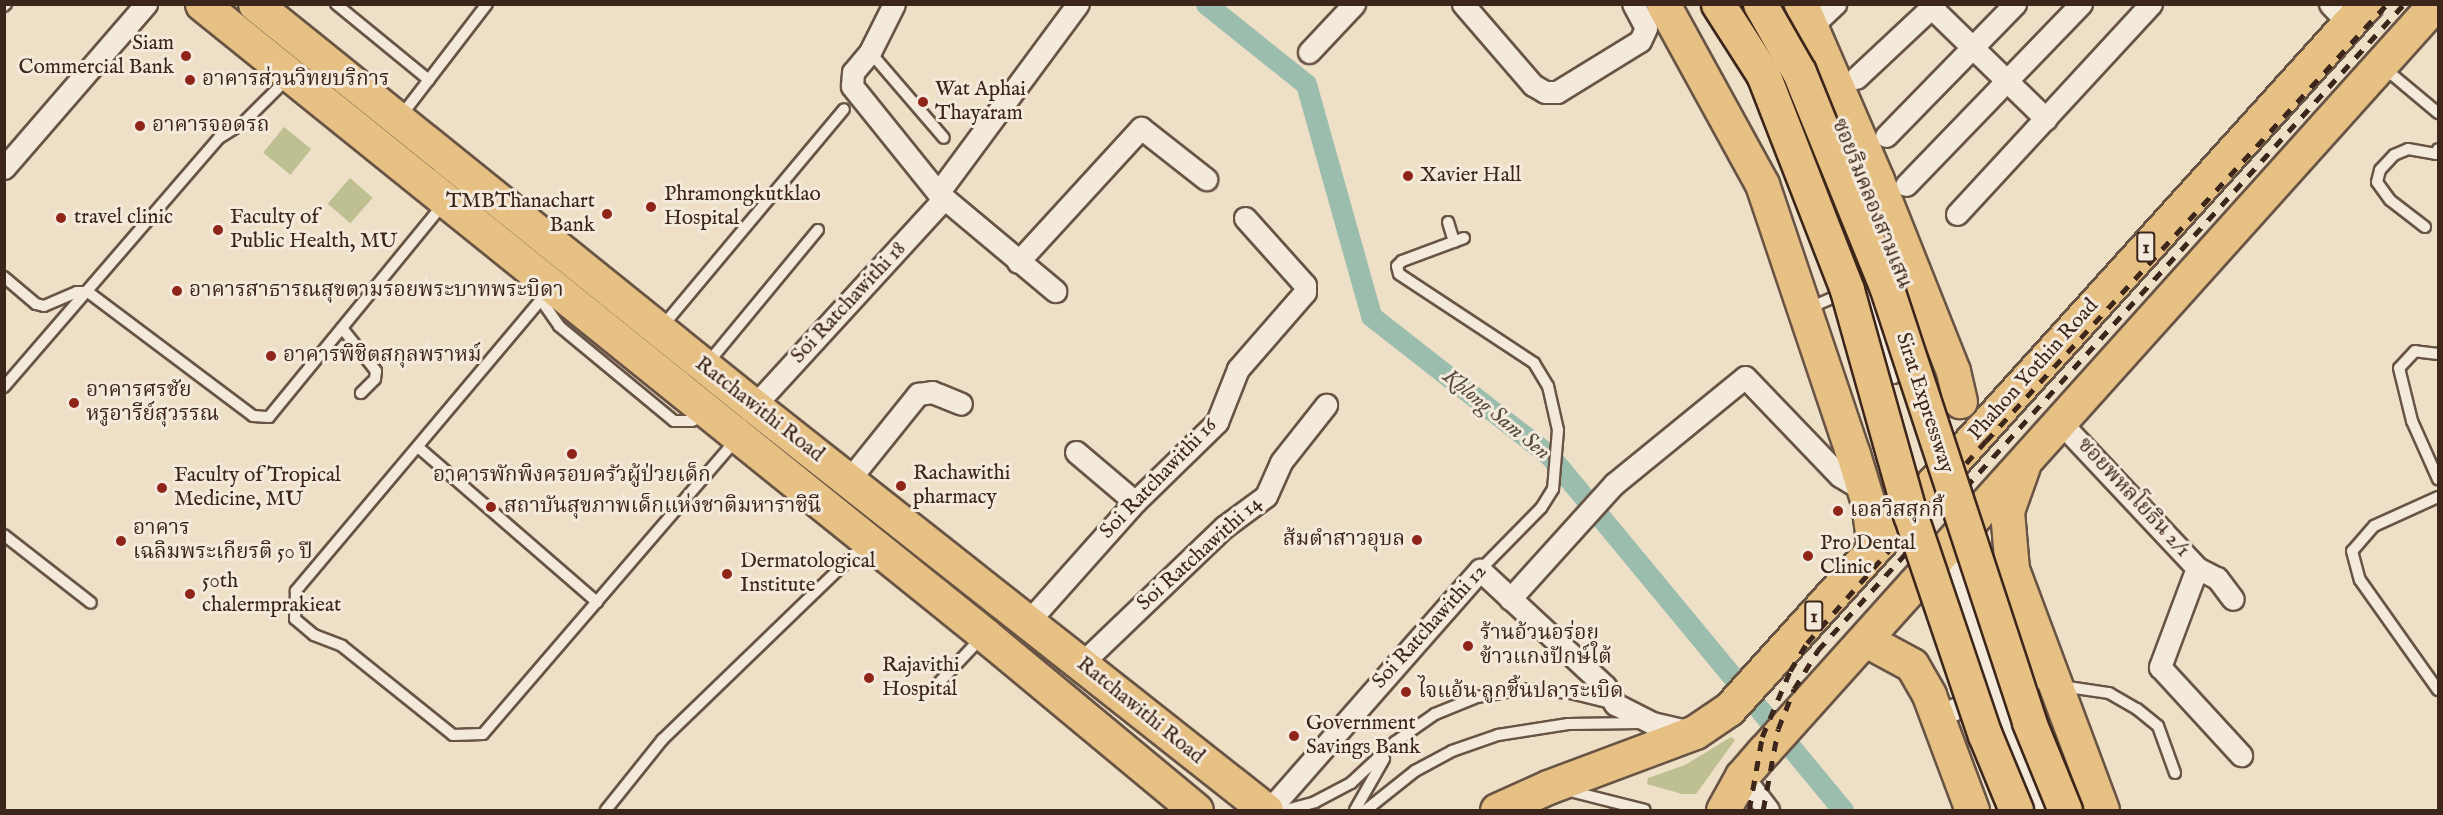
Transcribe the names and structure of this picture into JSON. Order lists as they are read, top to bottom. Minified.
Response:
{"streets":{"main road":["1","Phahon Yothin Road","Sirat Expressway","Ratchawithi Road"],"street":["ซอยริมคลองสามเสน","Soi Ratchawithi 18","Soi Ratchawithi 16","ซอยพหลโยธิน 2/1","Soi Ratchawithi 14","Soi Ratchawithi 12"]},"crossings":[["ซอยริมคลองสามเสน","Phahon Yothin Road"],["Soi Ratchawithi 18","Ratchawithi Road"],["Ratchawithi Road","Soi Ratchawithi 16"],["Ratchawithi Road","Soi Ratchawithi 14"],["Ratchawithi Road","Soi Ratchawithi 12"]],"water":["Khlong Sam Sen"],"places":["Siam Commercial Bank","อาคารส่วนวิทยบริการ","Wat Aphai Thayaram","อาคารจอดรถ","Xavier Hall","Phramongkutklao Hospital","TMBThanachart Bank","travel clinic","Faculty of Public Health, MU","อาคารสาธารณสุขตามรอยพระบาทพระบิดา","อาคารพิชิตสกุลพราหม์","อาคารศรชัย หรูอารีย์สุวรรณ","อาคารพักพิงครอบครัวผู้ป่วยเด็ก","Rachawithi pharmacy","Faculty of Tropical Medicine, MU","สถาบันสุขภาพเด็กแห่งชาติมหาราชินี","เอลวิสสุกกี้","ส้มตำสาวอุบล","อาคาร เฉลิมพระเกียรติ 50 ปี","Pro Dental Clinic","Dermatological Institute","50th chalermprakieat","ร้านอ้วนอร่อย ข้าวแกงปักษ์ใต้","Rajavithi Hospital","ไจแอ้น ลูกชิ้นปลาระเบิด","Government Savings Bank"]}
